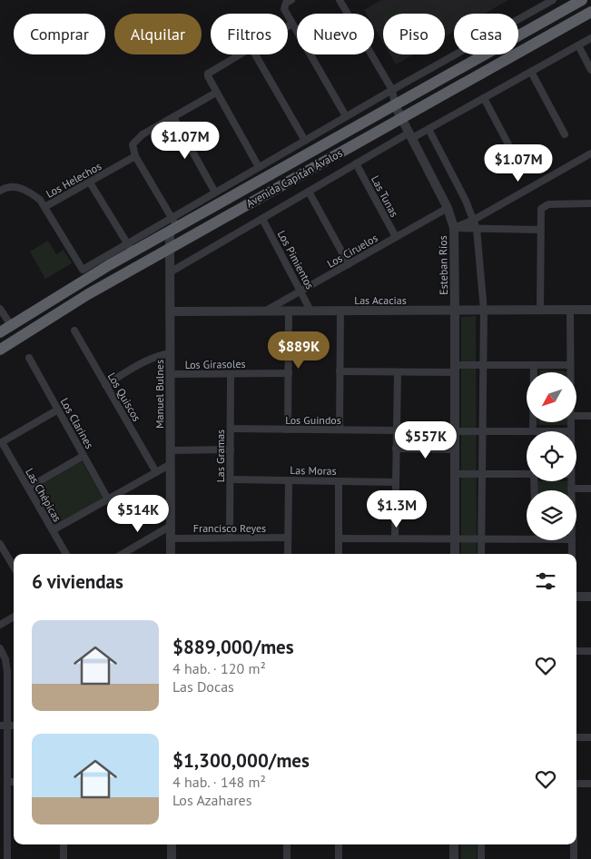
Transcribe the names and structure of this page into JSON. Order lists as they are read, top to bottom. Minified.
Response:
{"streets":{"highway":["Avenida Capitán Ávalos"],"street":["Los Helechos","Las Tunas","Los Ciruelos","Los Pimientos","Esteban Ríos","Las Acacias","Los Girasoles","Manuel Bulnes","Los Quiscos","Los Guindos","Los Clarines","Las Gramas","Las Moras","Las Chépicas","Francisco Reyes"]},"crossings":[["Avenida Capitán Ávalos","Los Helechos"],["Avenida Capitán Ávalos","Las Tunas"],["Avenida Capitán Ávalos","Los Pimientos"],["Avenida Capitán Ávalos","Esteban Ríos"],["Avenida Capitán Ávalos","Manuel Bulnes"],["Las Tunas","Los Ciruelos"],["Los Ciruelos","Los Pimientos"],["Los Ciruelos","Esteban Ríos"],["Los Ciruelos","Las Acacias"],["Los Pimientos","Las Acacias"],["Esteban Ríos","Las Acacias"],["Las Acacias","Manuel Bulnes"],["Los Girasoles","Manuel Bulnes"],["Los Girasoles","Las Gramas"],["Manuel Bulnes","Francisco Reyes"],["Los Guindos","Las Gramas"],["Las Gramas","Las Moras"],["Las Gramas","Francisco Reyes"]],"north":"bottom left","page":{"chip":["Comprar","Alquilar","Filtros","Nuevo","Piso","Casa"],"price":["$1.07M","$1.07M","$889K","$557K","$1.3M","$514K"],"heading":"6 viviendas","list":[{"name":"$889,000/mes","note":"4 hab. · 120 m² · Las Docas"},{"name":"$1,300,000/mes","note":"4 hab. · 148 m² · Los Azahares"}]}}
